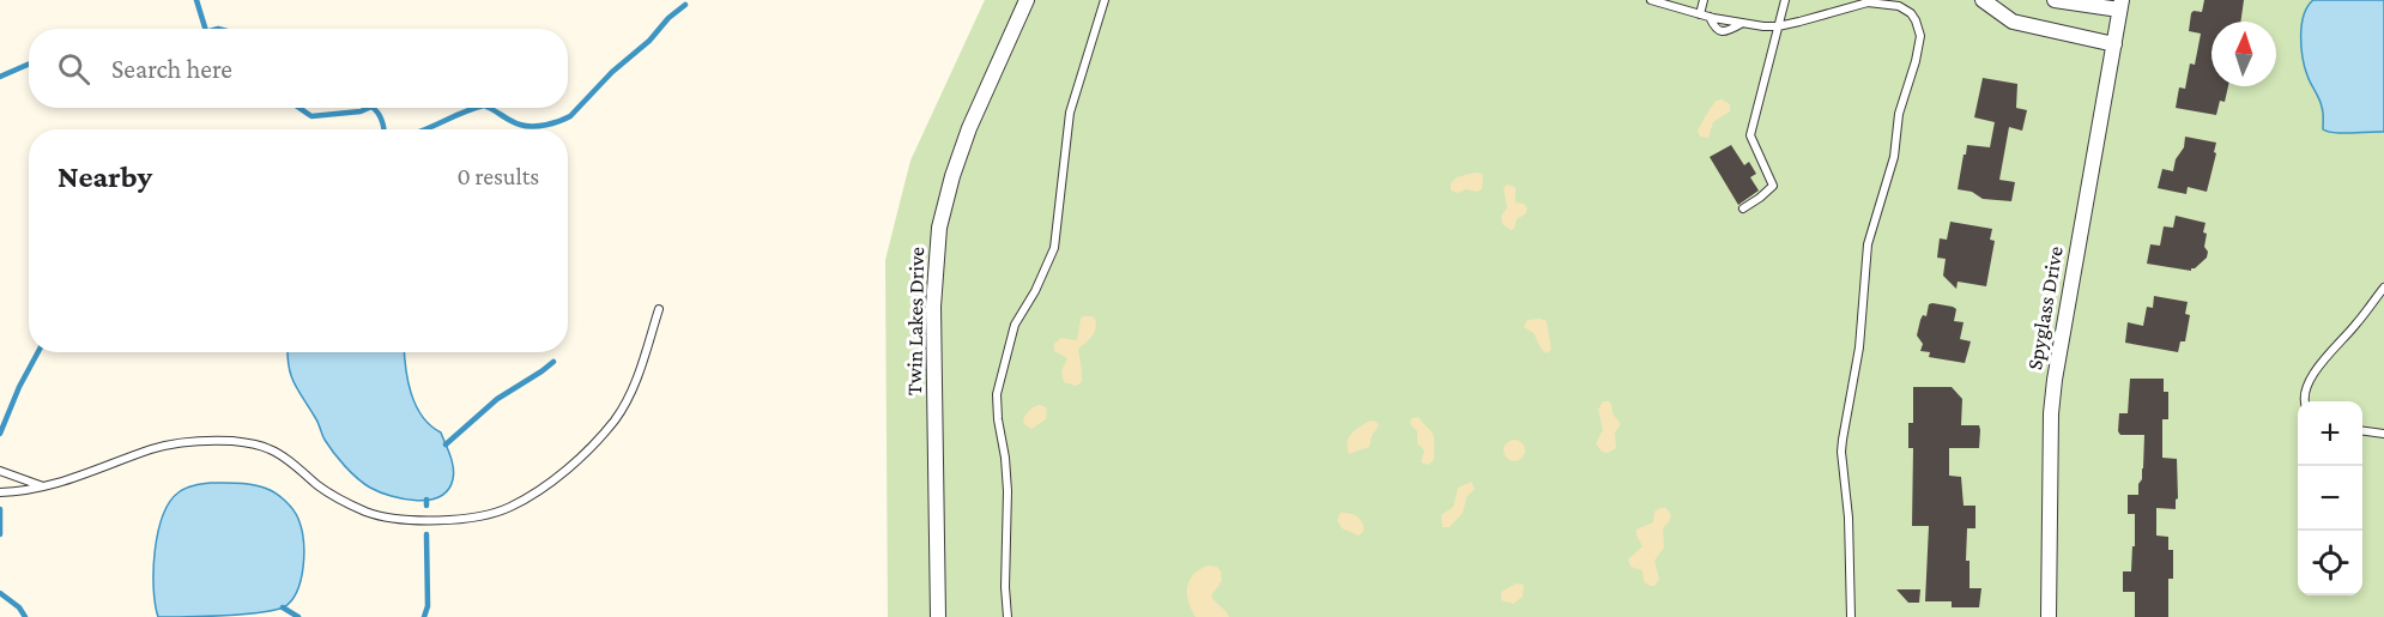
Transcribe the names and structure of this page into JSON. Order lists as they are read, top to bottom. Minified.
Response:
{"streets":{"street":["Spyglass Drive","Twin Lakes Drive"]},"north":"top","page":{"search":"Search here","heading":["Nearby","0 results"],"map_buttons":["+","−"]}}
